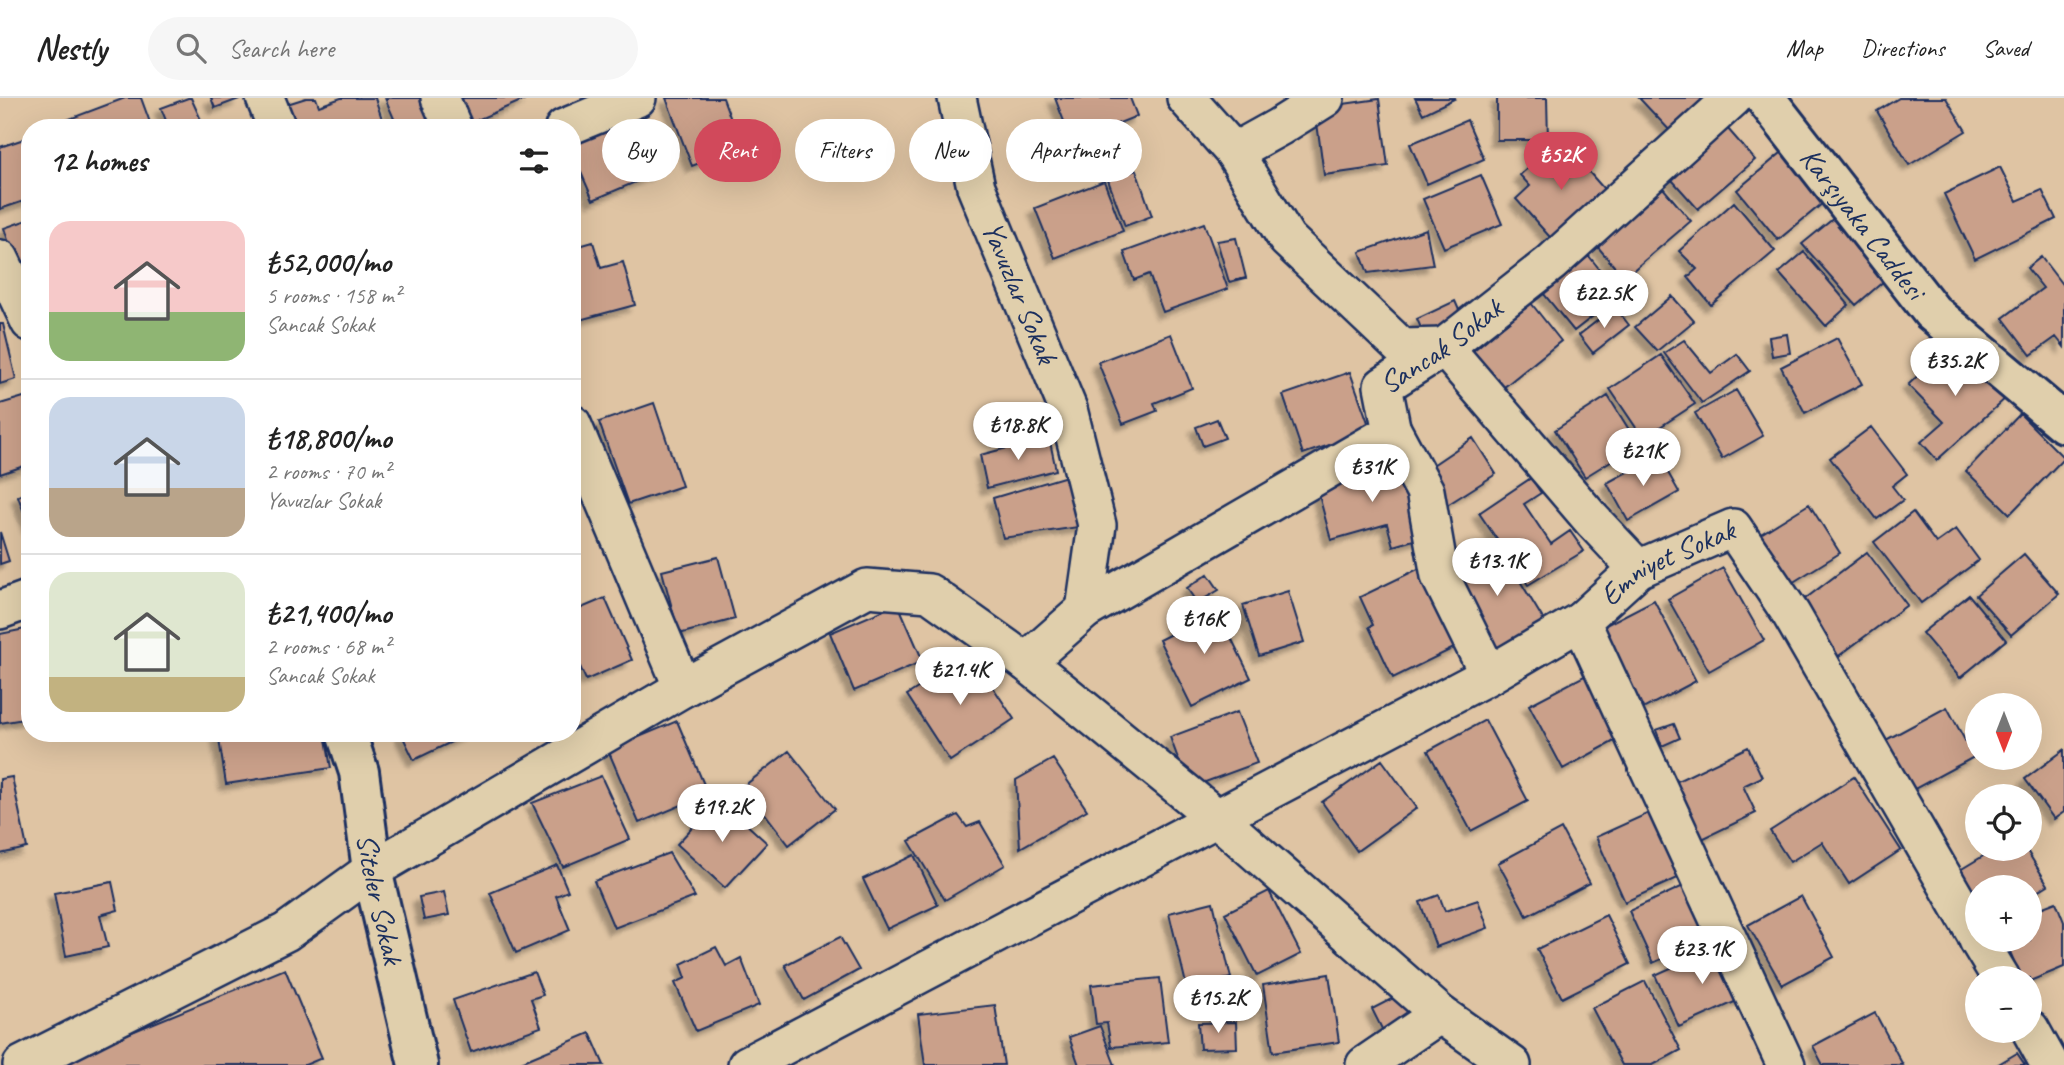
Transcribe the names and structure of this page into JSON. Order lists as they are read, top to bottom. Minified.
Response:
{"streets":{"street":["Karşıyaka Caddesi","Yavuzlar Sokak","Sancak Sokak","Emniyet Sokak","Siteler Sokak"]},"crossings":[["Yavuzlar Sokak","Sancak Sokak"]],"north":"bottom","page":{"header":"Nestly","search":"Search here","nav":["Map","Directions","Saved"],"chip":["Buy","Rent","Filters","New","Apartment"],"heading":"12 homes","price":["₺52K","₺22.5K","₺35.2K","₺18.8K","₺21K","₺31K","₺13.1K","₺16K","₺21.4K","₺19.2K","₺23.1K","₺15.2K"],"list":[{"name":"₺52,000/mo","note":"5 rooms · 158 m² · Sancak Sokak"},{"name":"₺18,800/mo","note":"2 rooms · 70 m² · Yavuzlar Sokak"},{"name":"₺21,400/mo","note":"2 rooms · 68 m² · Sancak Sokak"}],"map_buttons":["+","−"]}}
